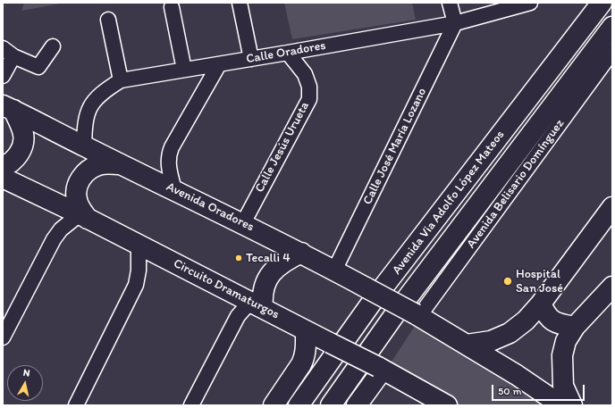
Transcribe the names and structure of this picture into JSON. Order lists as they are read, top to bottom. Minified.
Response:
{"streets":{"main road":["Avenida Via Adolfo López Mateos","Avenida Oradores","Circuito Dramaturgos"],"street":["Calle Oradores","Calle José María Lozano","Calle Jesús Urueta","Avenida Belisario Domínguez"]},"crossings":[["Calle Oradores","Calle José María Lozano"],["Calle Oradores","Calle Jesús Urueta"],["Calle Oradores","Avenida Oradores"],["Calle José María Lozano","Avenida Oradores"],["Calle Jesús Urueta","Avenida Oradores"],["Avenida Belisario Domínguez","Avenida Oradores"]],"places":["Tecalli 4","Hospital San José"],"scale_bar":"50 m","north":"top"}
